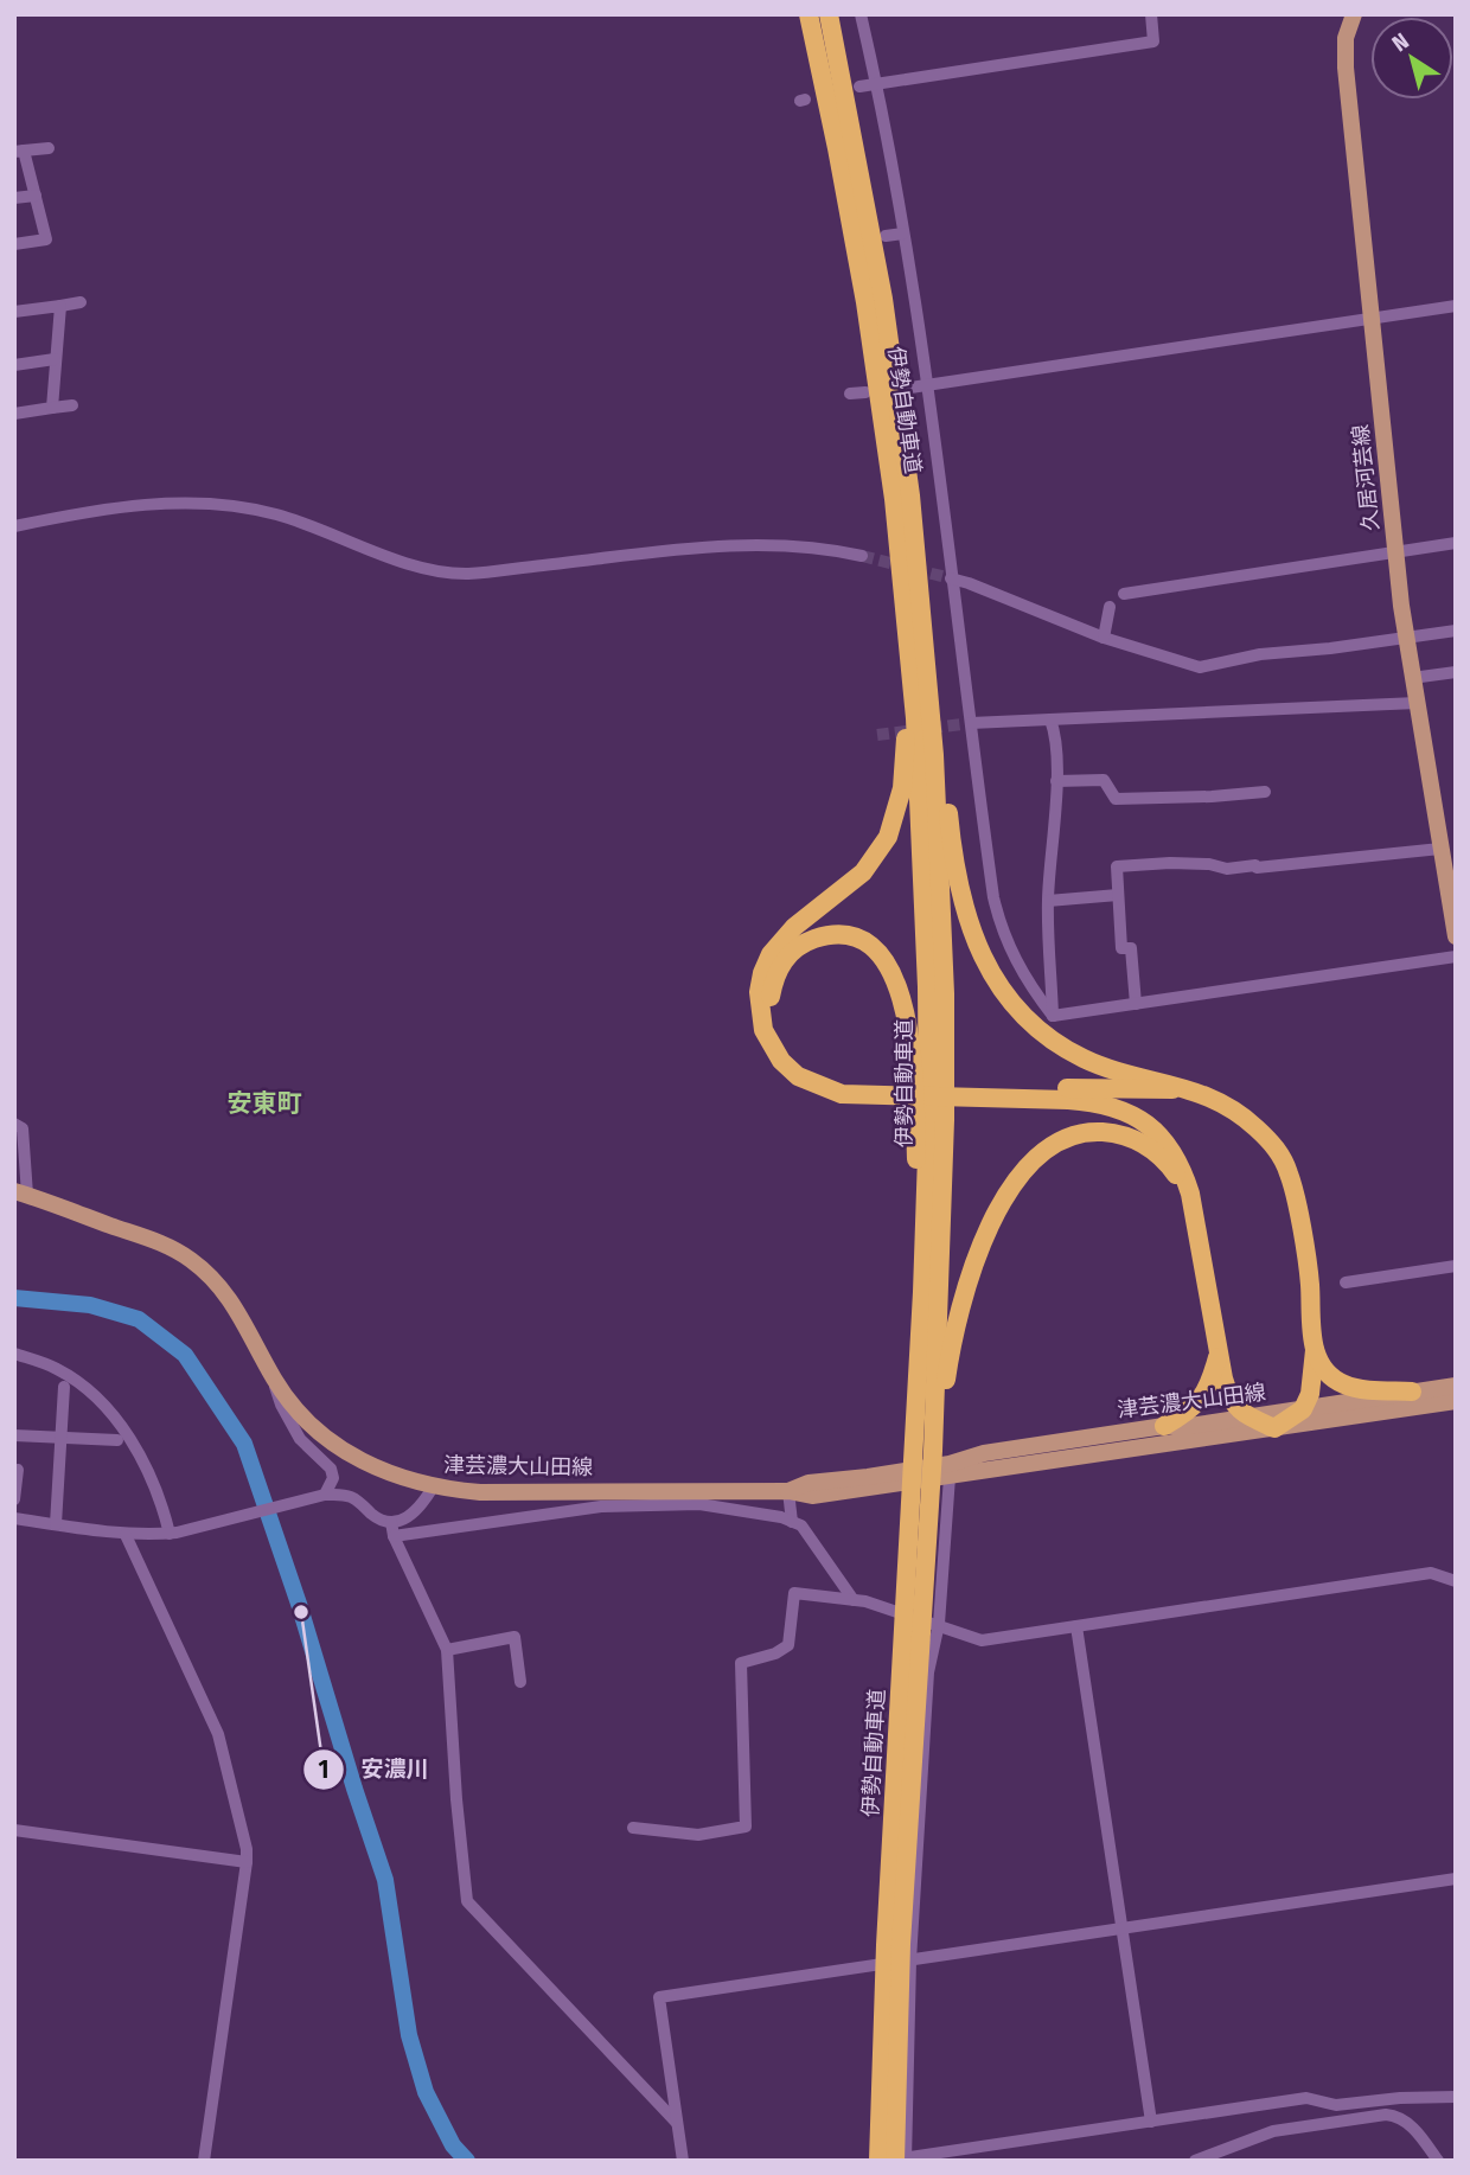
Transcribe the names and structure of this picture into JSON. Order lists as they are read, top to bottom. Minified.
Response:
{"streets":{"highway":["伊勢自動車道"],"main road":["久居河芸線","津芸濃大山田線"]},"districts":["安東町"],"places":["安濃川"],"north":"top left"}
